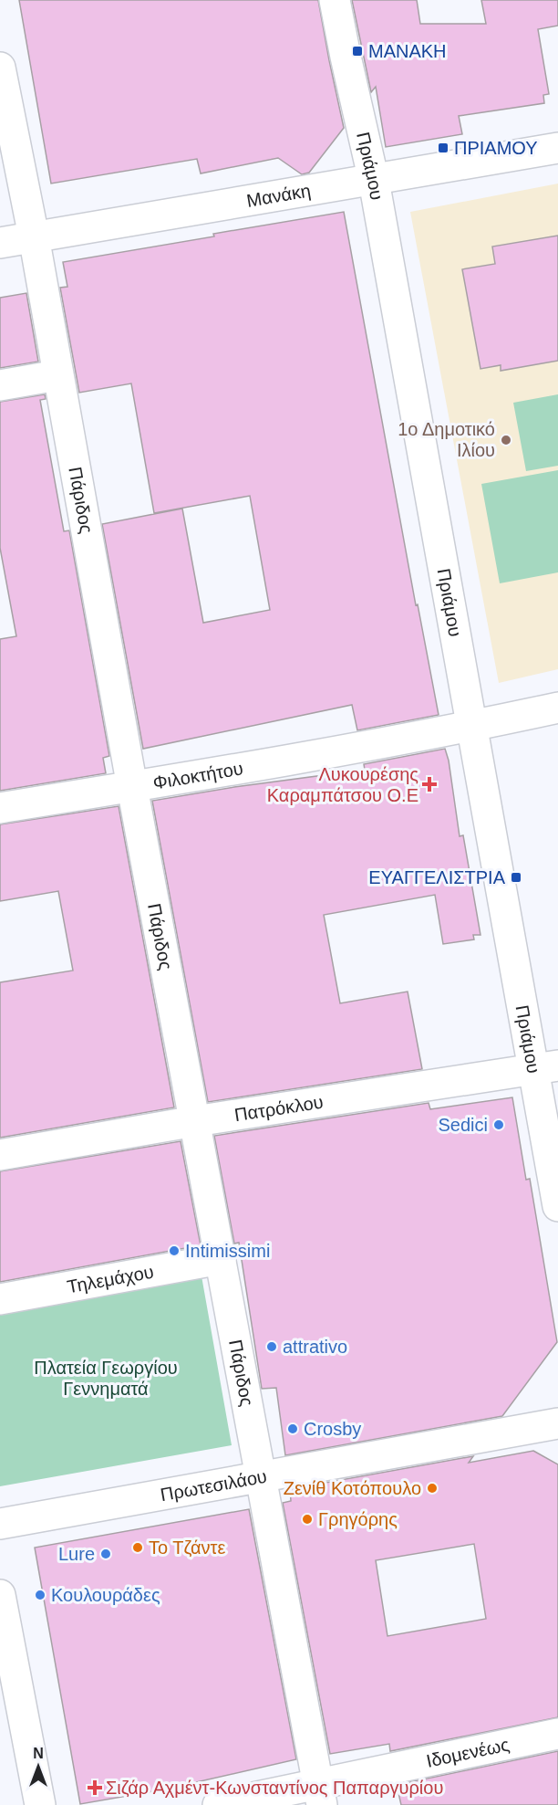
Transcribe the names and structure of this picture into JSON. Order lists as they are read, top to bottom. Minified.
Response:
{"streets":{"street":["Πριάμου","Μανάκη","Πάριδος","Φιλοκτήτου","Πατρόκλου","Τηλεμάχου","Πρωτεσιλάου","Ιδομενέως"]},"crossings":[["Πριάμου","Μανάκη"],["Πριάμου","Φιλοκτήτου"],["Πριάμου","Πατρόκλου"],["Μανάκη","Πάριδος"],["Πάριδος","Φιλοκτήτου"],["Πάριδος","Πατρόκλου"],["Πάριδος","Τηλεμάχου"],["Πάριδος","Πρωτεσιλάου"],["Πάριδος","Ιδομενέως"]],"parks":["Πλατεία Γεωργίου Γεννηματά"],"places":{"transit":["ΜΑΝΑΚΗ","ΠΡΙΑΜΟΥ","ΕΥΑΓΓΕΛΙΣΤΡΙΑ"],"other":["1ο Δημοτικό Ιλίου","Sedici","Intimissimi","attrativo","Crosby","Ζενίθ Κοτόπουλο","Γρηγόρης","Το Τζάντε","Lure","Κουλουράδες"],"health":["Λυκουρέσης Καραμπάτσου Ο.Ε","Σιζάρ Αχμέντ-Κωνσταντίνος Παπαργυρίου"]},"north":"top"}
